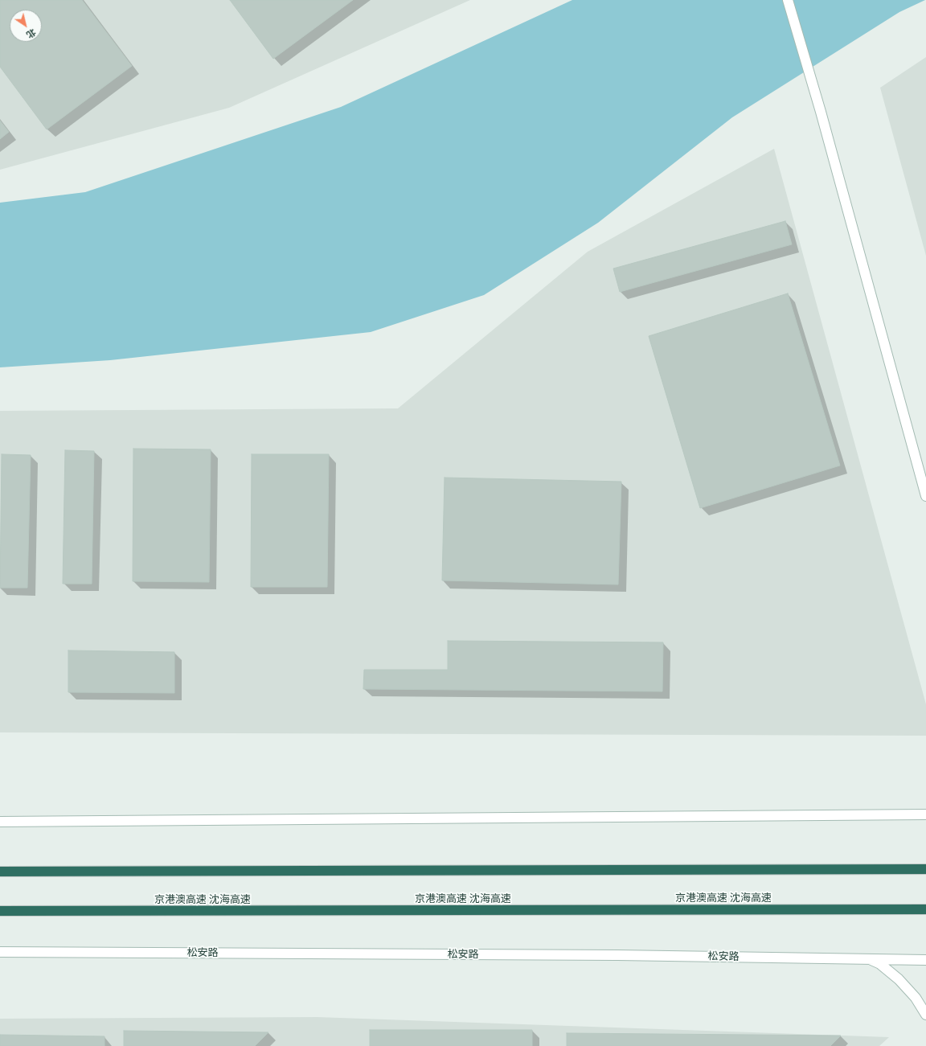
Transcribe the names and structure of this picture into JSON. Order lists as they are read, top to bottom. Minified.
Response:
{"streets":{"highway":["京港澳高速 沈海高速"],"main road":["松安路"]},"north":"bottom right"}
